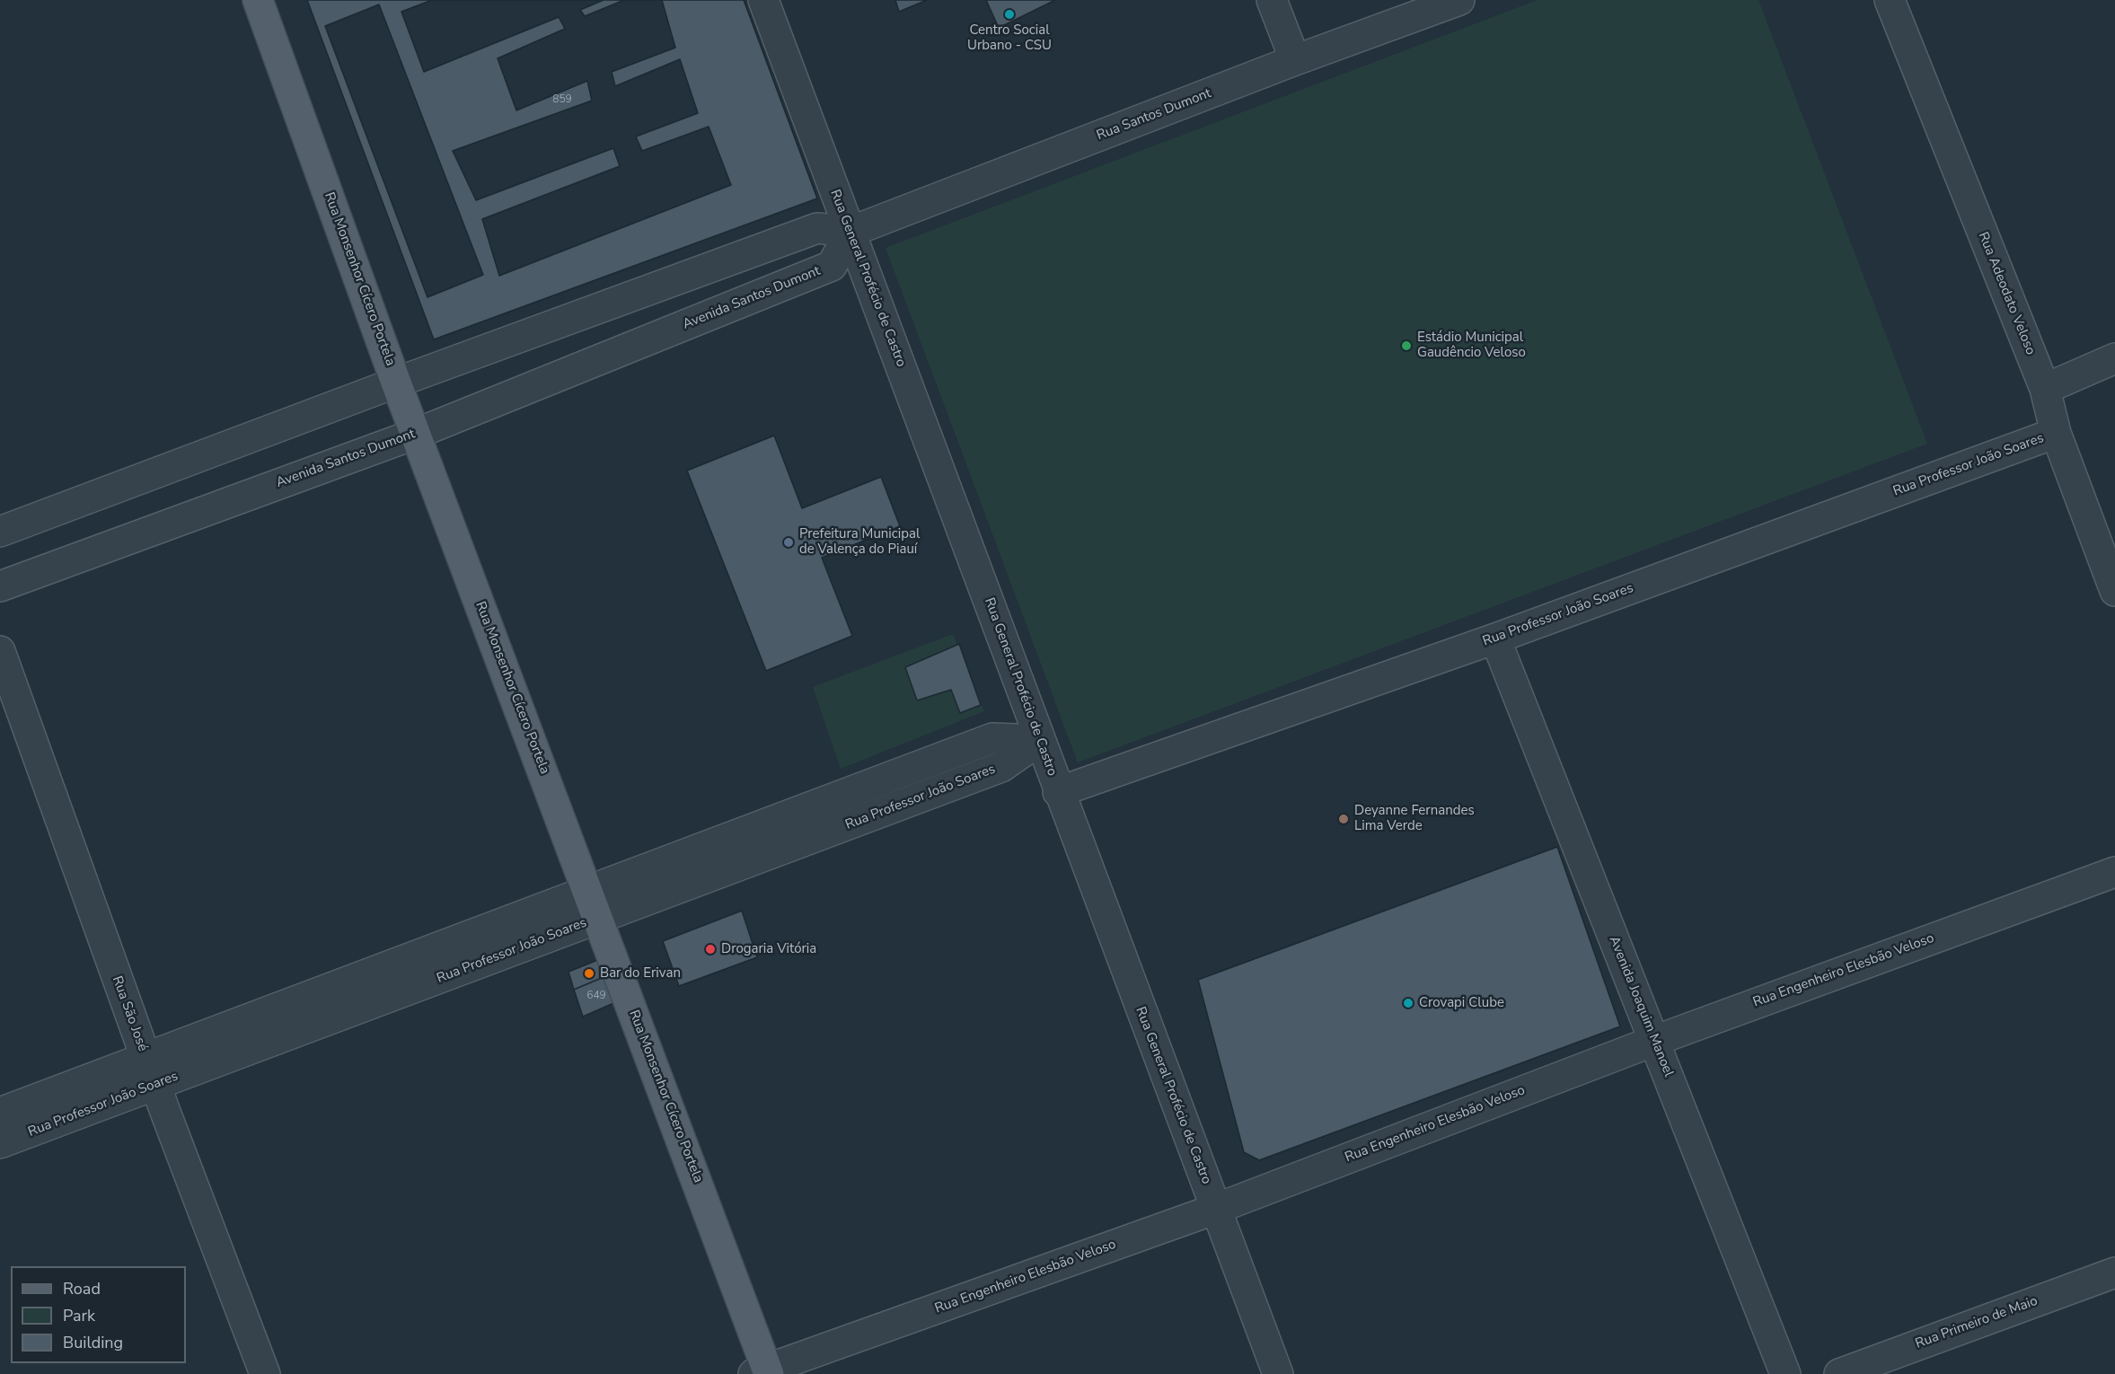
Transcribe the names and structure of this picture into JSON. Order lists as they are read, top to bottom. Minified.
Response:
{"streets":{"main road":["Rua Monsenhor Cícero Portela"],"street":["Rua Santos Dumont","Rua General Profécio de Castro","Rua Adeodato Veloso","Avenida Santos Dumont","Rua Professor João Soares","Rua Engenheiro Elesbão Veloso","Avenida Joaquim Manoel","Rua São José","Rua Primeiro de Maio"]},"crossings":[["Rua Santos Dumont","Rua General Profécio de Castro"],["Rua Santos Dumont","Avenida Santos Dumont"],["Rua General Profécio de Castro","Avenida Santos Dumont"],["Rua General Profécio de Castro","Rua Professor João Soares"],["Rua General Profécio de Castro","Rua Engenheiro Elesbão Veloso"],["Rua Monsenhor Cícero Portela","Avenida Santos Dumont"],["Rua Monsenhor Cícero Portela","Rua Professor João Soares"],["Rua Monsenhor Cícero Portela","Rua Engenheiro Elesbão Veloso"],["Rua Adeodato Veloso","Rua Professor João Soares"],["Rua Professor João Soares","Avenida Joaquim Manoel"],["Rua Professor João Soares","Rua São José"],["Rua Engenheiro Elesbão Veloso","Avenida Joaquim Manoel"]],"places":["Centro Social Urbano - CSU","Estádio Municipal Gaudêncio Veloso","Prefeitura Municipal de Valença do Piauí","Deyanne Fernandes Lima Verde","Drogaria Vitória","Bar do Erivan","Crovapi Clube"],"house_numbers":["859","649"],"legend":["Road","Park","Building"]}
